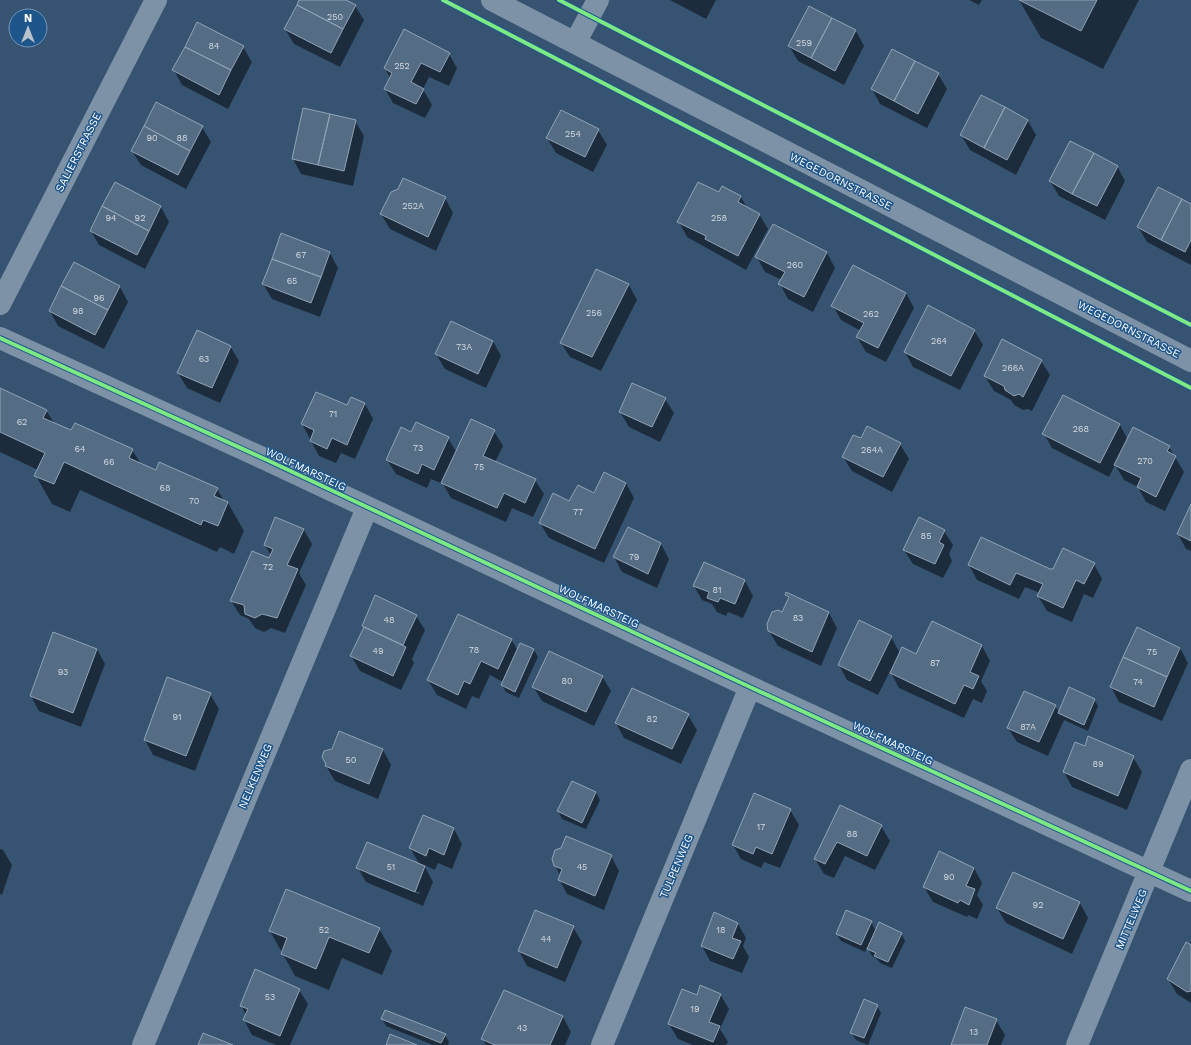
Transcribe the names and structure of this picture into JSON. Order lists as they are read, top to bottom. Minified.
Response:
{"streets":{"street":["SALIERSTRASSE","WEGEDORNSTRASSE","WOLFMARSTEIG","NELKENWEG","TULPENWEG","MITTELWEG"]},"crossings":[["WOLFMARSTEIG","NELKENWEG"],["WOLFMARSTEIG","TULPENWEG"],["WOLFMARSTEIG","MITTELWEG"]],"house_numbers":["250","259","84","252","254","90","88","252A","94","92","258","67","260","65","96","98","256","262","264","73A","63","266A","71","62","268","73","64","264A","270","66","75","68","70","77","85","79","72","81","83","48","78","49","75","87","93","80","74","91","82","87A","50","89","17","88","51","45","90","92","52","18","44","53","19","43","13"],"north":"top"}
